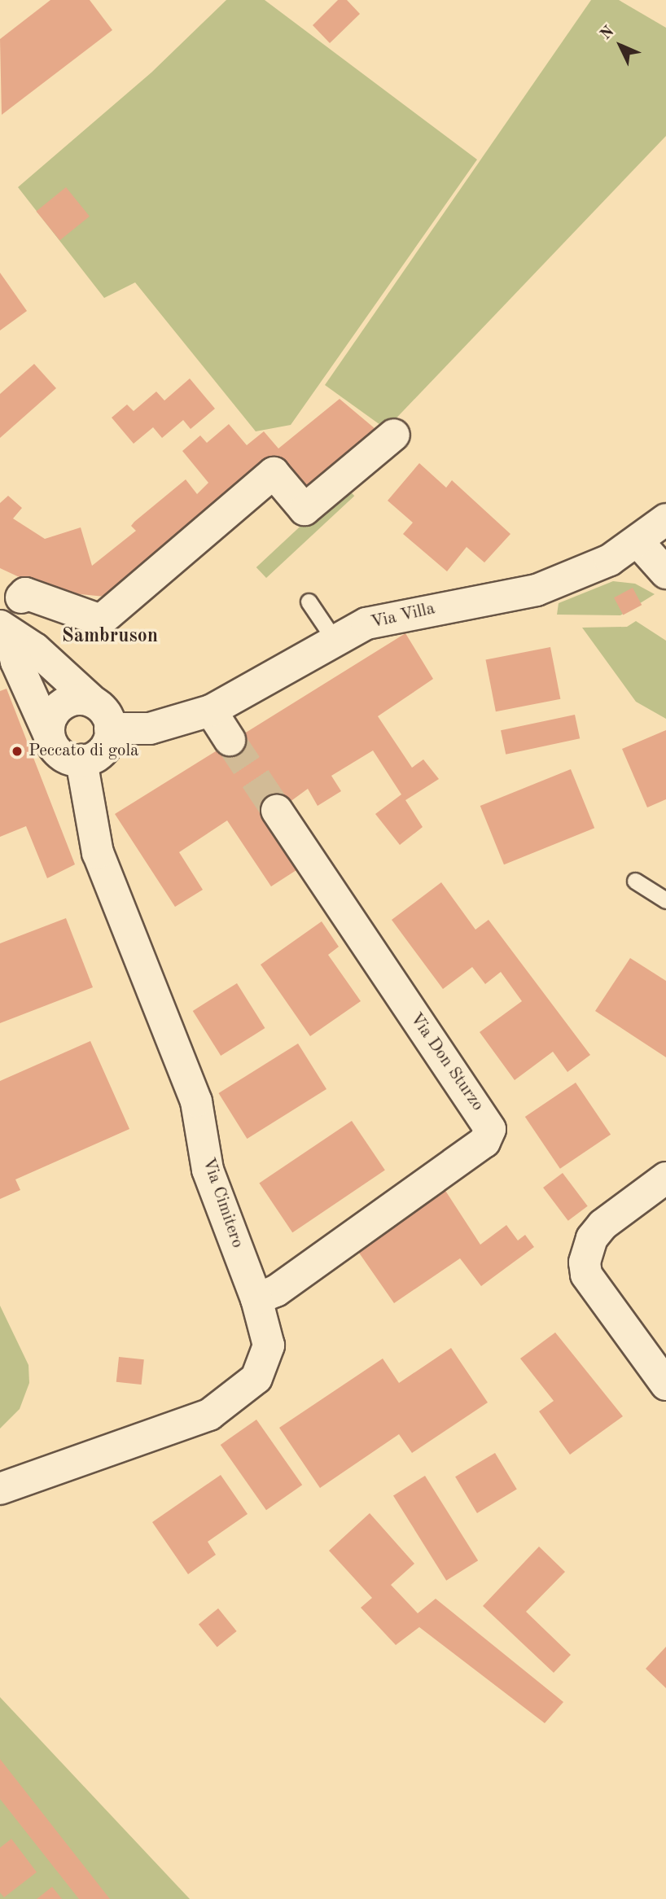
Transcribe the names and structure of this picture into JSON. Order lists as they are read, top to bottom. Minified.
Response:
{"streets":{"street":["Via Villa","Via Don Sturzo","Via Cimitero"]},"crossings":[["Via Villa","Via Cimitero"],["Via Don Sturzo","Via Cimitero"]],"districts":["Sambruson"],"places":["Peccato di gola"],"north":"top left"}
